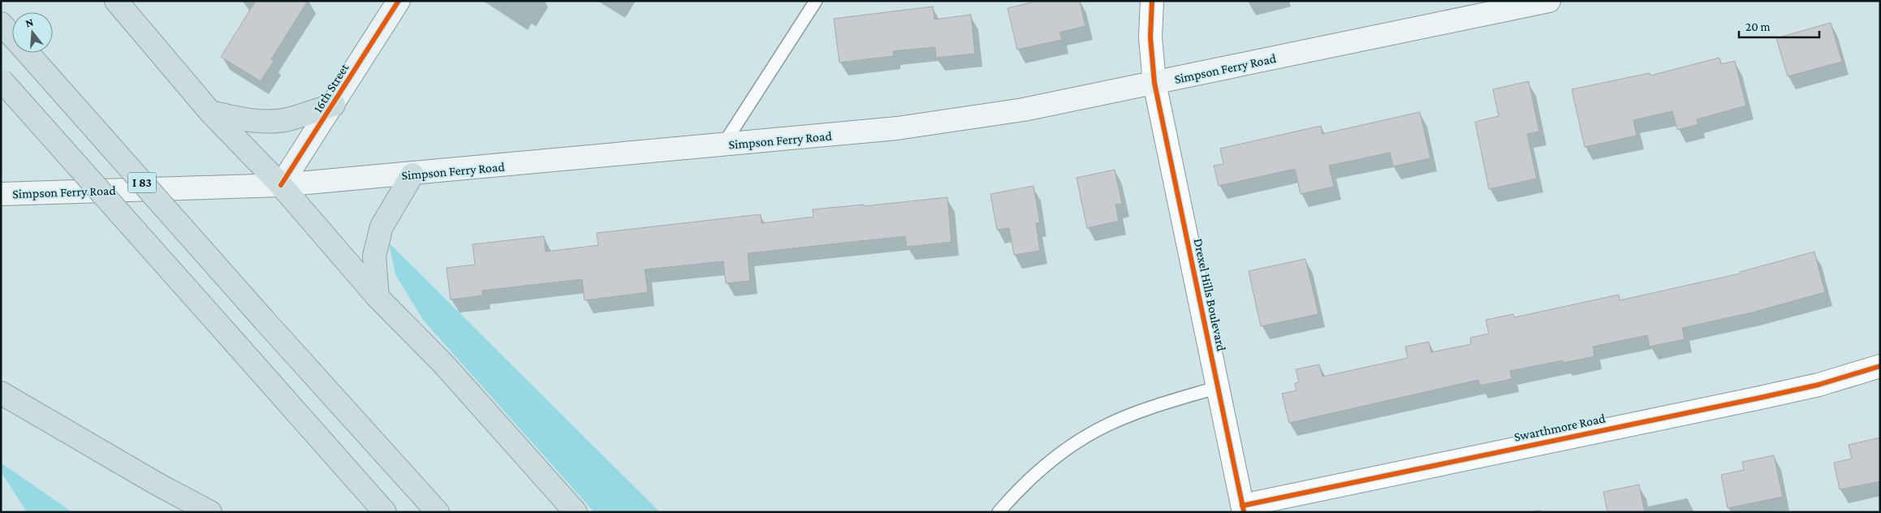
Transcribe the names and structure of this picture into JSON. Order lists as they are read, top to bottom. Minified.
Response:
{"streets":{"highway":["I 83"],"main road":["Simpson Ferry Road","16th Street"],"street":["Drexel Hills Boulevard","Swarthmore Road"]},"crossings":[["Simpson Ferry Road","16th Street"],["Simpson Ferry Road","Drexel Hills Boulevard"],["Drexel Hills Boulevard","Swarthmore Road"]],"scale_bar":"20 m","north":"top"}
